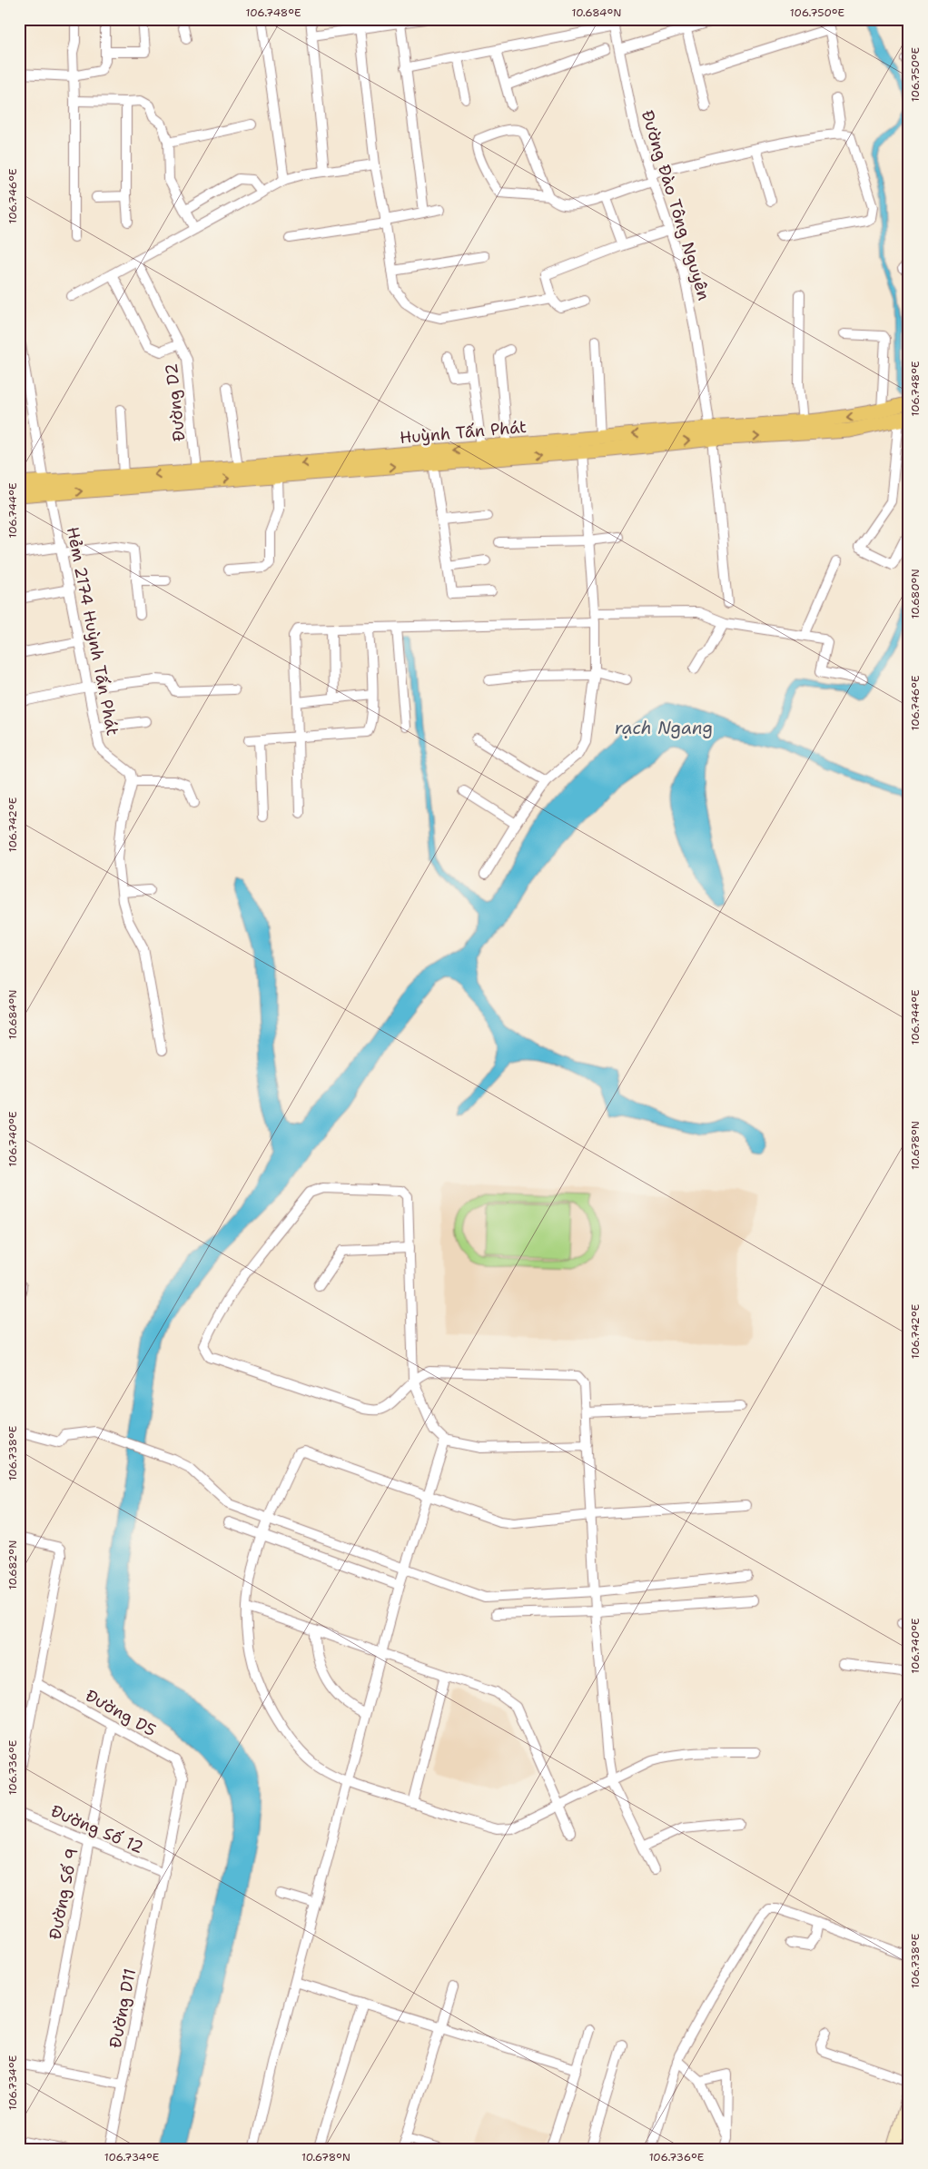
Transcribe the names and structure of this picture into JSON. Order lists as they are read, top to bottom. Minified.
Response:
{"streets":{"main road":["Huỳnh Tấn Phát"],"street":["Đường Đào Tông Nguyên","Đường D2","Hẻm 2174 Huỳnh Tấn Phát","Đường D5","Đường Số 12","Đường Số 9","Đường D11"]},"crossings":[["Đường Đào Tông Nguyên","Huỳnh Tấn Phát"],["Đường D2","Huỳnh Tấn Phát"],["Huỳnh Tấn Phát","Hẻm 2174 Huỳnh Tấn Phát"],["Đường D5","Đường Số 9"],["Đường D5","Đường D11"],["Đường Số 12","Đường Số 9"],["Đường Số 12","Đường D11"]],"water":["rạch Ngang"],"coordinates":["106.748°E","10.684°N","106.750°E","106.746°E","106.744°E","10.680°N","106.742°E","106.740°E","10.678°N","106.738°E","10.682°N","106.736°E","106.734°E"]}
